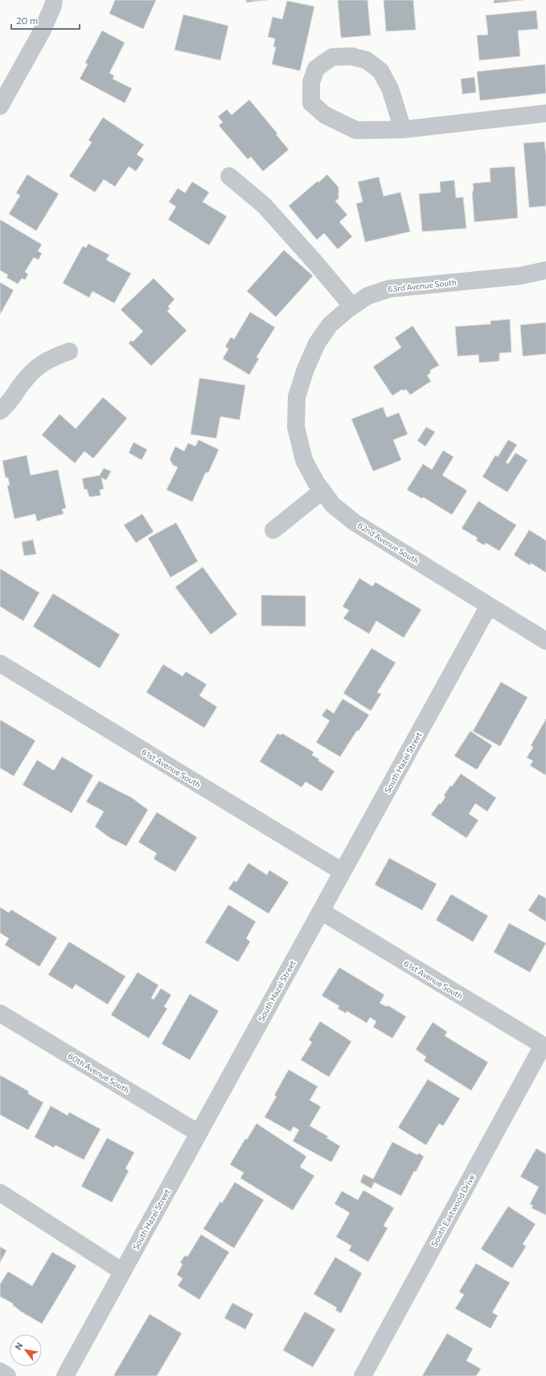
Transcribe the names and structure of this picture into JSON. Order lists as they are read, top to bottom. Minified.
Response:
{"streets":{"street":["63rd Avenue South","62nd Avenue South","South Hazel Street","61st Avenue South","60th Avenue South","South Eastwood Drive"]},"crossings":[["63rd Avenue South","62nd Avenue South"],["62nd Avenue South","South Hazel Street"],["South Hazel Street","61st Avenue South"],["South Hazel Street","60th Avenue South"],["61st Avenue South","South Eastwood Drive"]],"scale_bar":"20 m","north":"top left"}
